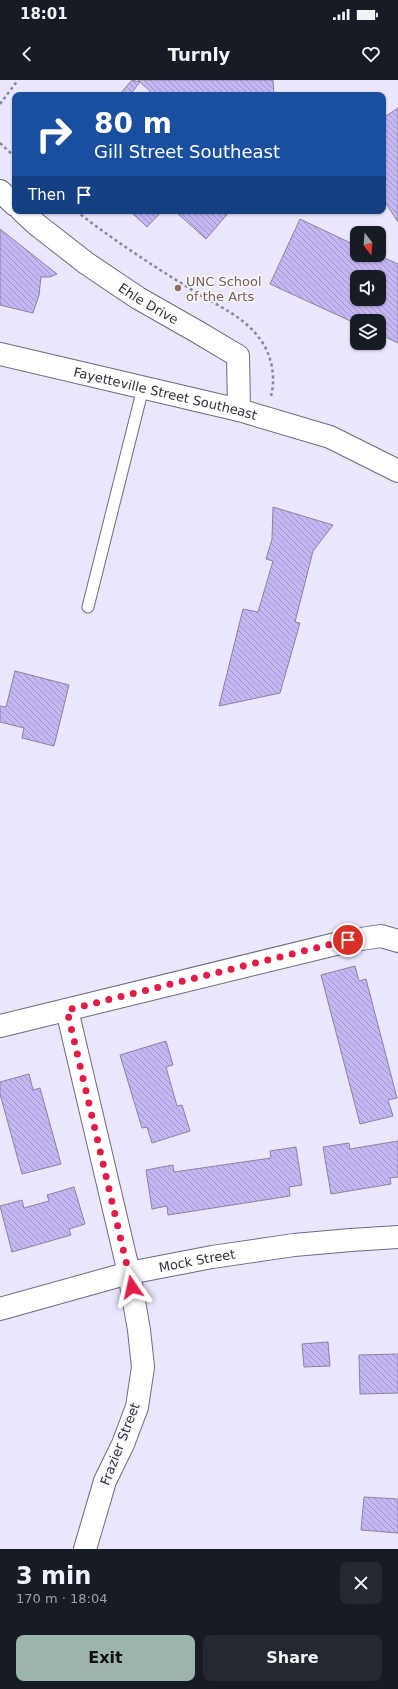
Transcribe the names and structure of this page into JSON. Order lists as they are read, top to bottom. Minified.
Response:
{"streets":{"street":["Ehle Drive","Fayetteville Street Southeast","Mock Street","Frazier Street"]},"crossings":[["Ehle Drive","Fayetteville Street Southeast"],["Mock Street","Frazier Street"]],"places":["UNC School of the Arts"],"north":"bottom","page":{"status":"18:01","header":"Turnly","turn":["80 m","Gill Street Southeast"],"then":"Then","heading":["3 min","170 m · 18:04"],"buttons":["Exit","Share"]}}
